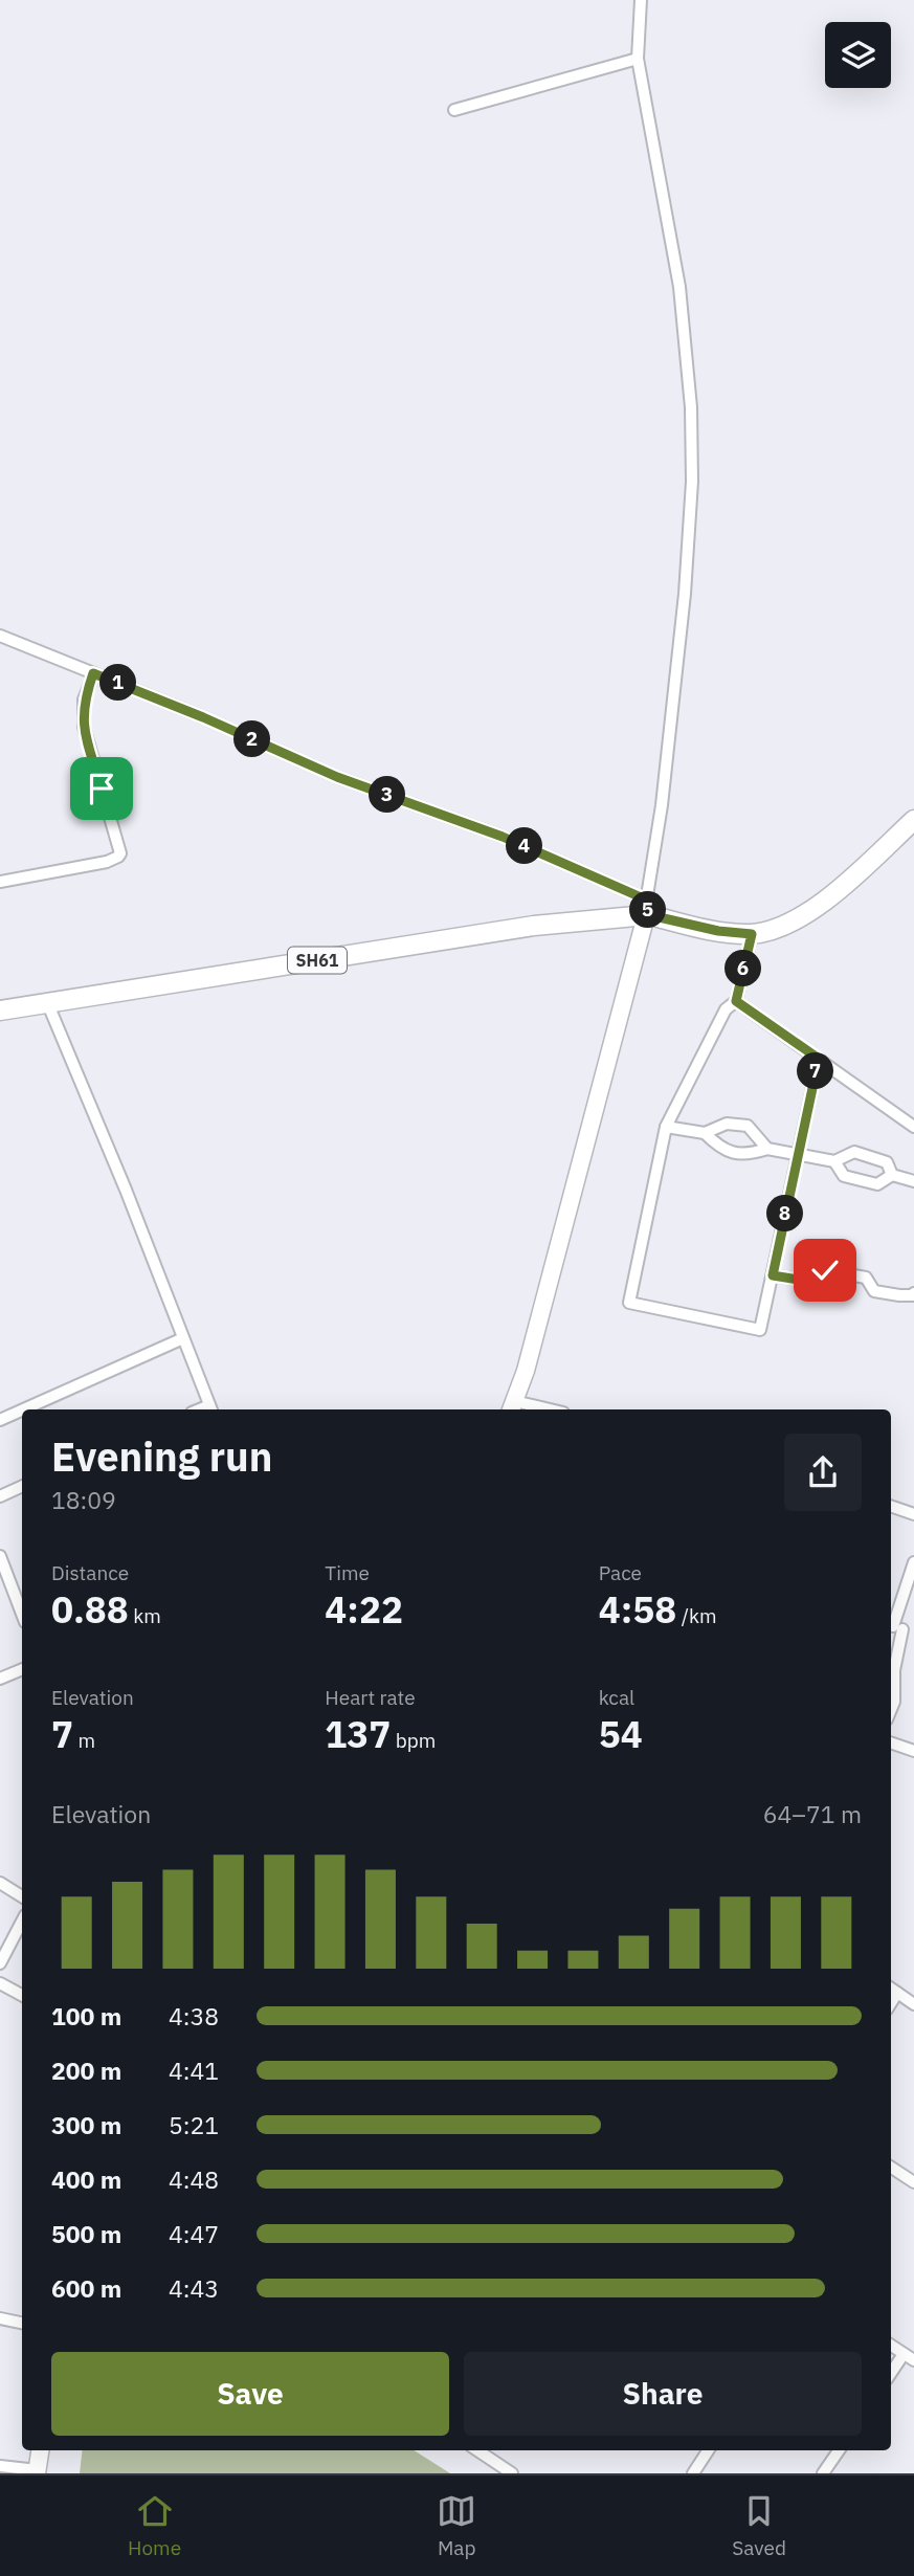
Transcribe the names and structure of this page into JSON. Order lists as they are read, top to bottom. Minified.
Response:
{"streets":{"main road":["SH61"]},"page":{"pins":["1","2","3","4","5","6","7","8"],"heading":["Evening run","18:09"],"stats":[["Distance","0.88 km"],["Time","4:22"],["Pace","4:58 /km"],["Elevation","7 m"],["Heart rate","137 bpm"],["kcal","54"]],"chart":["Elevation","64–71 m"],"list":[{"name":"100 m","note":"4:38"},{"name":"200 m","note":"4:41"},{"name":"300 m","note":"5:21"},{"name":"400 m","note":"4:48"},{"name":"500 m","note":"4:47"},{"name":"600 m","note":"4:43"}],"buttons":["Save","Share"],"tabs":["Home","Map","Saved"]}}
